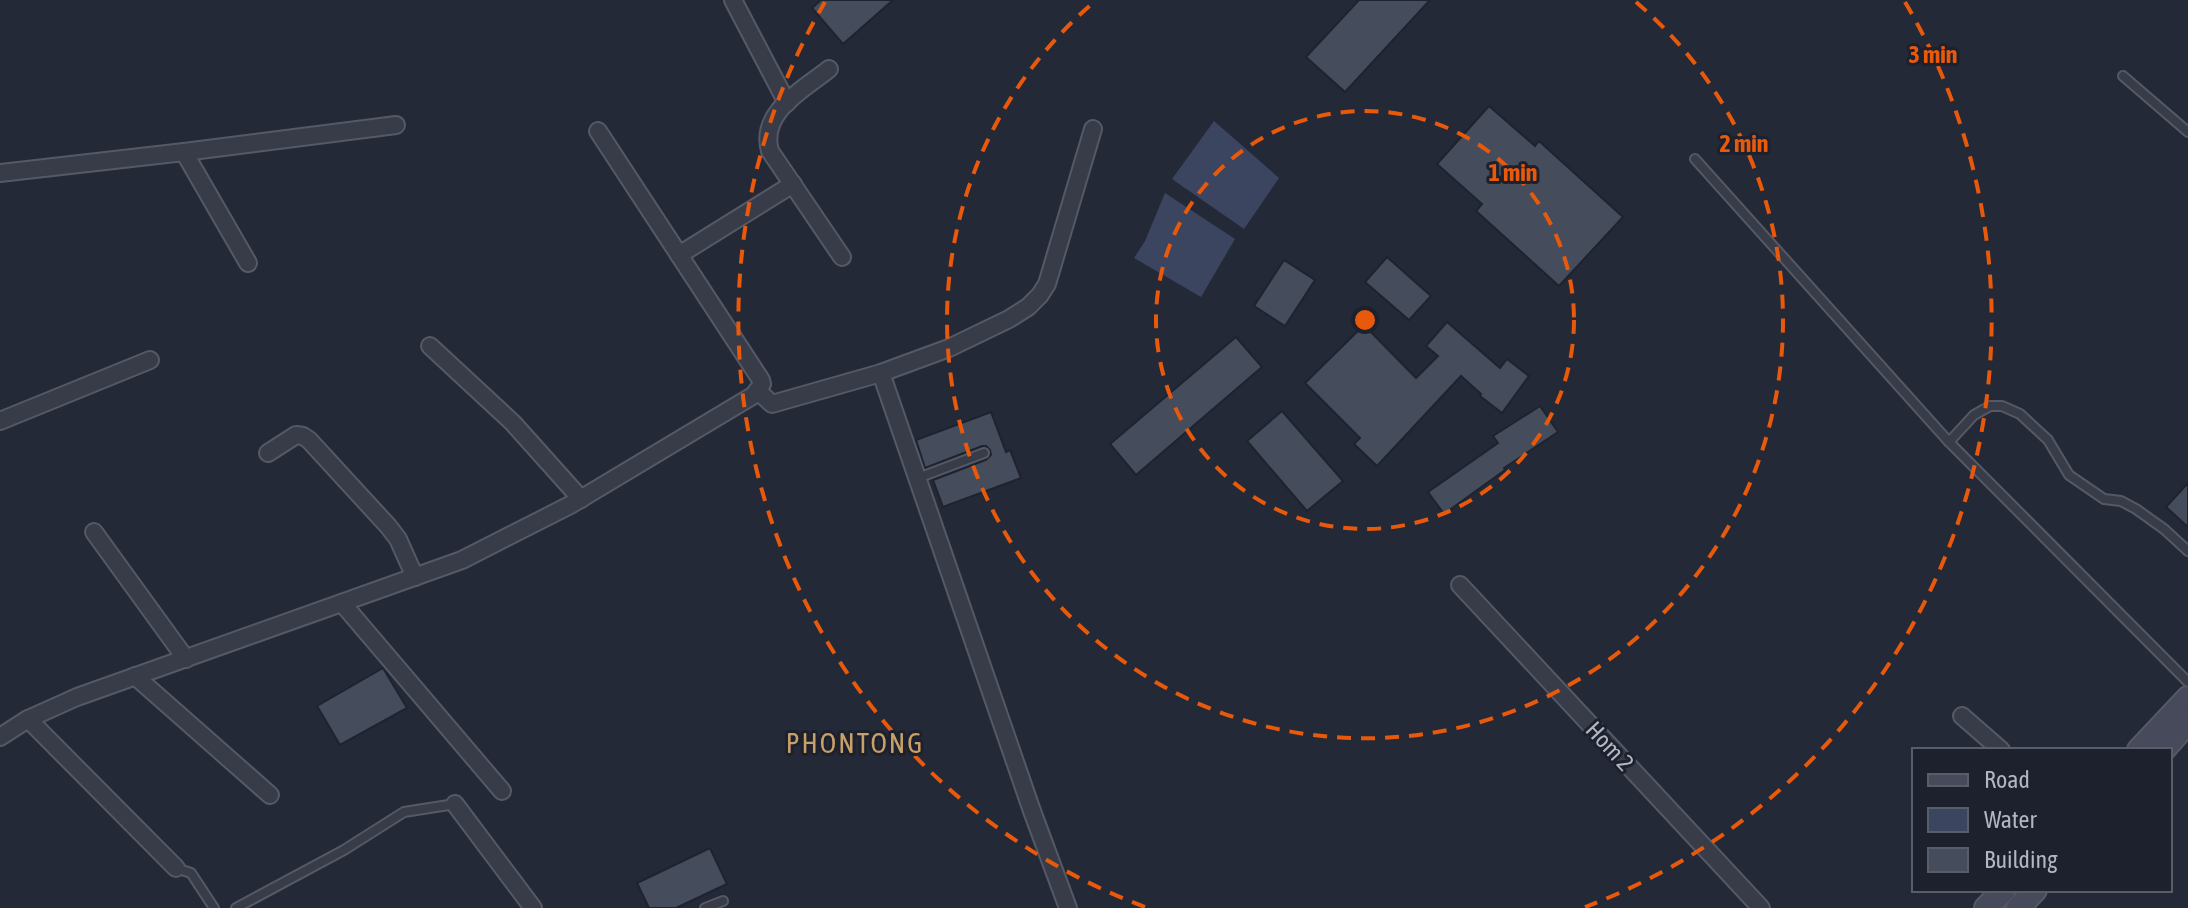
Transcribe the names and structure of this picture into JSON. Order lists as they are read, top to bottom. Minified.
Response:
{"streets":{"street":["Hom 2"]},"districts":["PHONTONG"],"legend":["Road","Water","Building"],"rings":["3 min","2 min","1 min"]}
